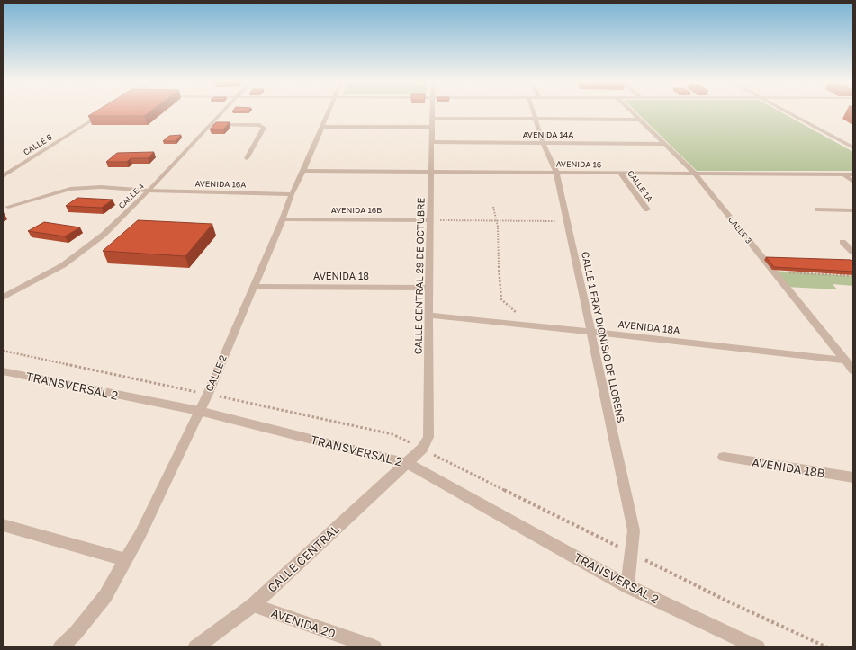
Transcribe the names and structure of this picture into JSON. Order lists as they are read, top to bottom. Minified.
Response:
{"streets":{"street":["AVENIDA 14A","CALLE 6","AVENIDA 16","AVENIDA 16A","CALLE 1A","CALLE 4","AVENIDA 16B","CALLE 3","AVENIDA 18","CALLE CENTRAL 29 DE OCTUBRE","AVENIDA 18A","CALLE 1 FRAY DIONISIO DE LLORENS","CALLE 2","TRANSVERSAL 2","AVENIDA 18B","CALLE CENTRAL","AVENIDA 20"]},"crossings":[["AVENIDA 14A","CALLE 3"],["AVENIDA 14A","CALLE CENTRAL 29 DE OCTUBRE"],["AVENIDA 14A","CALLE 1 FRAY DIONISIO DE LLORENS"],["AVENIDA 16","CALLE 1A"],["AVENIDA 16","CALLE 3"],["AVENIDA 16","CALLE CENTRAL 29 DE OCTUBRE"],["AVENIDA 16","CALLE 1 FRAY DIONISIO DE LLORENS"],["AVENIDA 16","CALLE 2"],["AVENIDA 16A","CALLE 4"],["AVENIDA 16A","CALLE 2"],["AVENIDA 16B","CALLE CENTRAL 29 DE OCTUBRE"],["AVENIDA 16B","CALLE 2"],["CALLE 3","AVENIDA 18A"],["AVENIDA 18","CALLE CENTRAL 29 DE OCTUBRE"],["AVENIDA 18","CALLE 2"],["CALLE CENTRAL 29 DE OCTUBRE","AVENIDA 18A"],["CALLE CENTRAL 29 DE OCTUBRE","TRANSVERSAL 2"],["CALLE CENTRAL 29 DE OCTUBRE","CALLE CENTRAL"],["AVENIDA 18A","CALLE 1 FRAY DIONISIO DE LLORENS"],["CALLE 1 FRAY DIONISIO DE LLORENS","TRANSVERSAL 2"],["CALLE 2","TRANSVERSAL 2"],["TRANSVERSAL 2","CALLE CENTRAL"],["CALLE CENTRAL","AVENIDA 20"]]}
